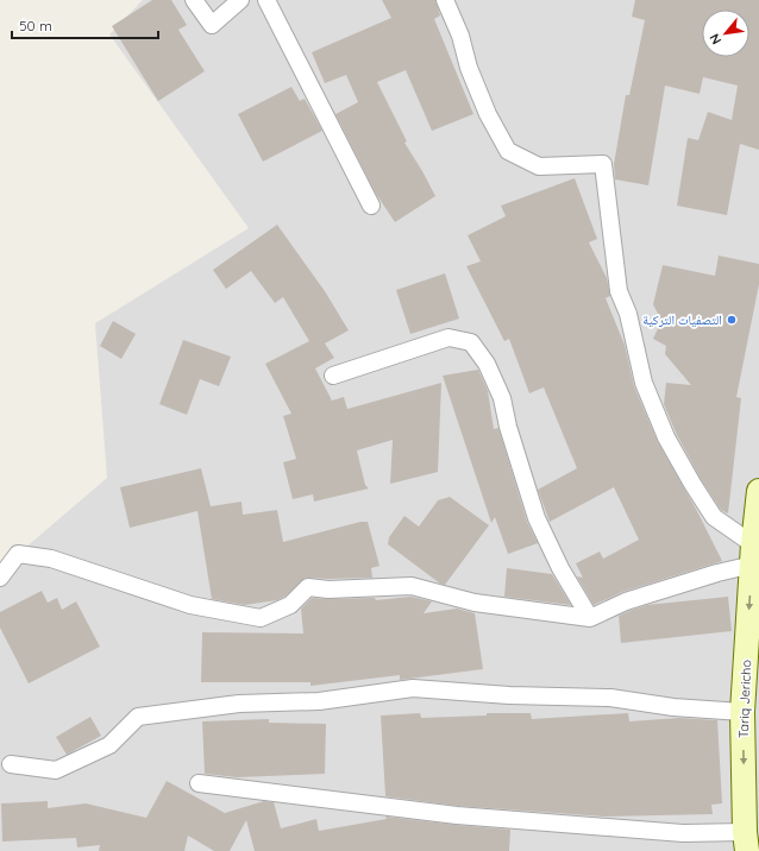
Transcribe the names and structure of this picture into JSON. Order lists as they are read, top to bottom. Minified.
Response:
{"streets":{"main road":["Tariq Jericho"]},"one_way":["Tariq Jericho"],"places":["التصفيات التركية"],"scale_bar":"50 m","north":"bottom left"}
